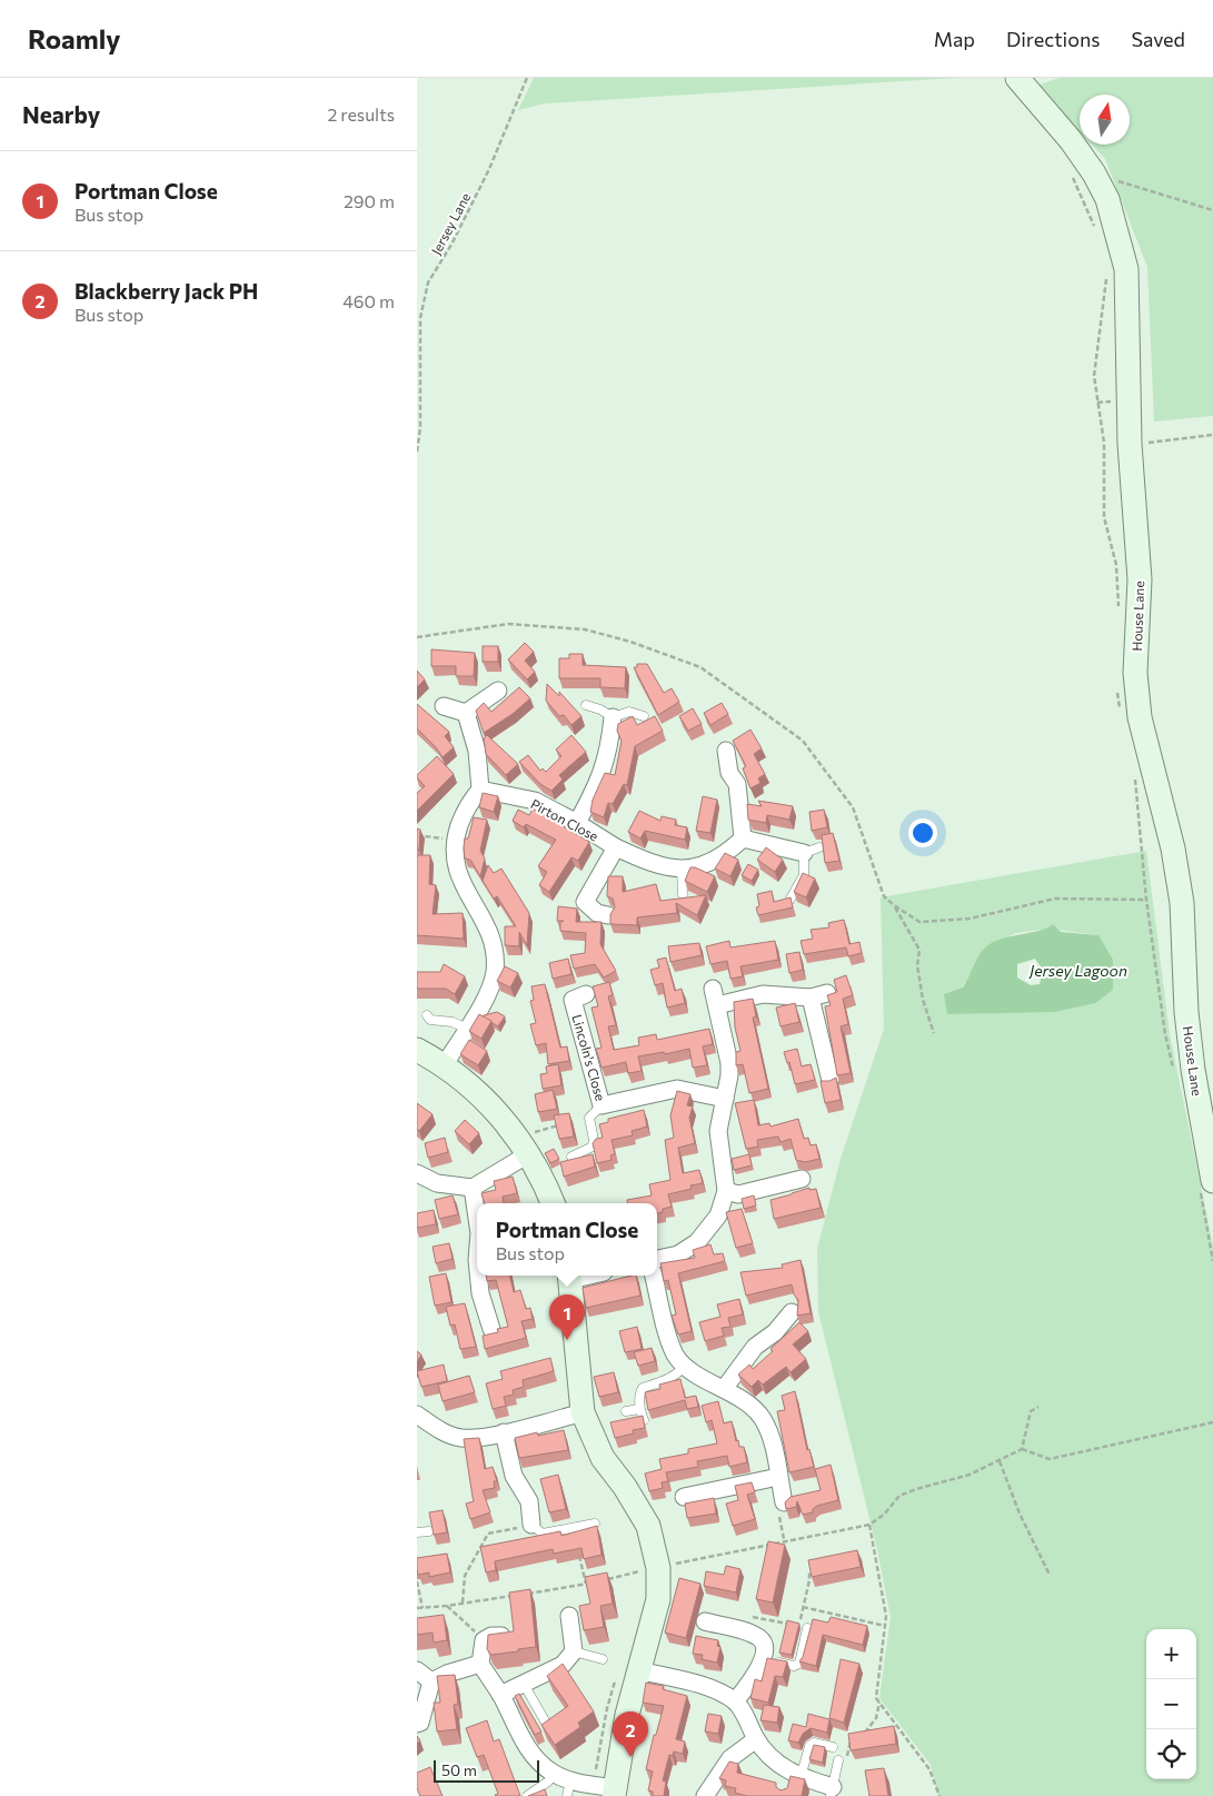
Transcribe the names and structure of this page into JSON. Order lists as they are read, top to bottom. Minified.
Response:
{"streets":{"street":["House Lane","Pirton Close","Lincoln's Close"],"path":["Jersey Lane"]},"water":["Jersey Lagoon"],"scale_bar":"50 m","north":"top","page":{"header":"Roamly","nav":["Map","Directions","Saved"],"heading":["Nearby","2 results"],"list":[{"mark":"1","name":"Portman Close","note":"Bus stop","value":"290 m"},{"mark":"2","name":"Blackberry Jack PH","note":"Bus stop","value":"460 m"}],"popup":["Portman Close","Bus stop"],"pins":["1","2"],"map_buttons":["+","−"],"scale":"50 m"}}
